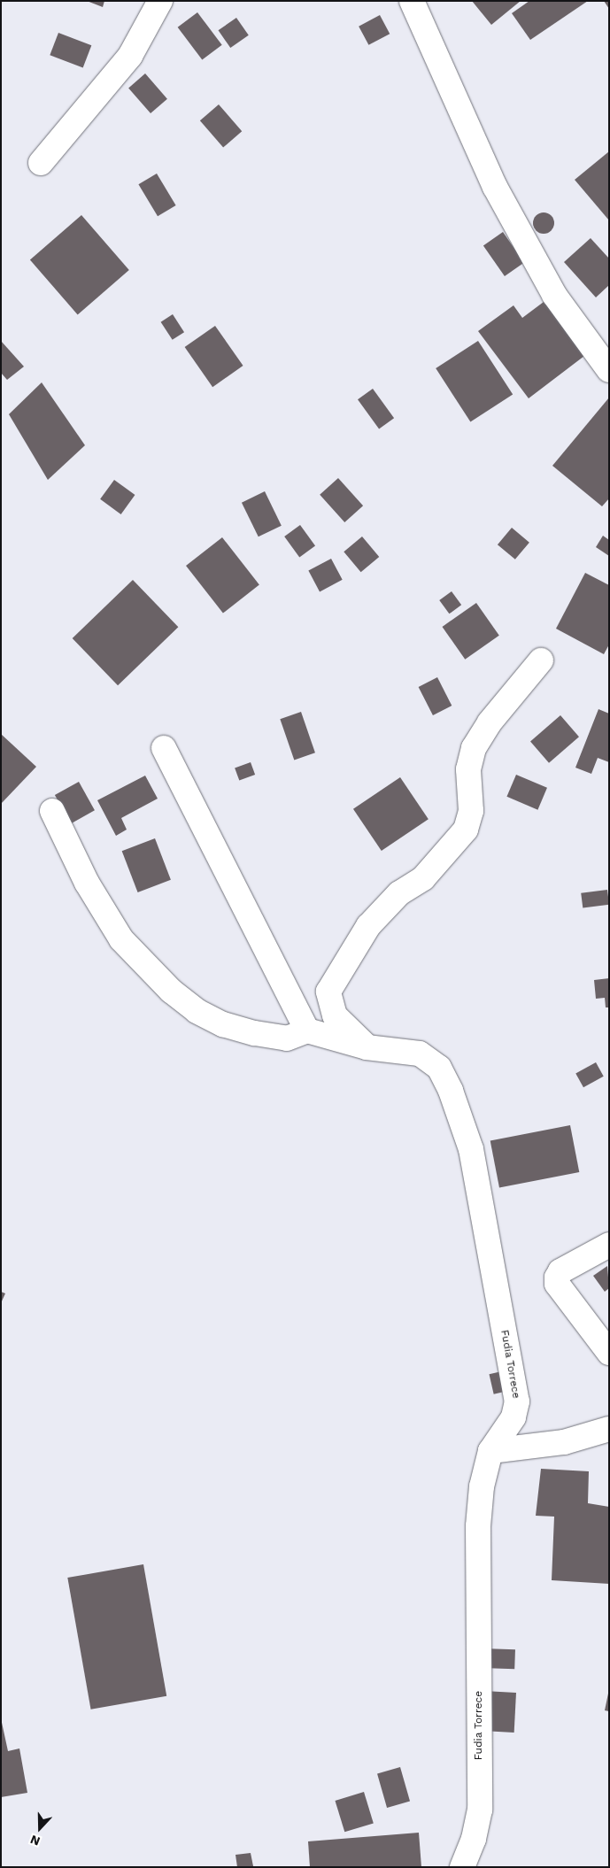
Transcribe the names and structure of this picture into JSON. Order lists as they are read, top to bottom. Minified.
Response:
{"streets":{"street":["Fudia Torrece"]},"north":"bottom"}
